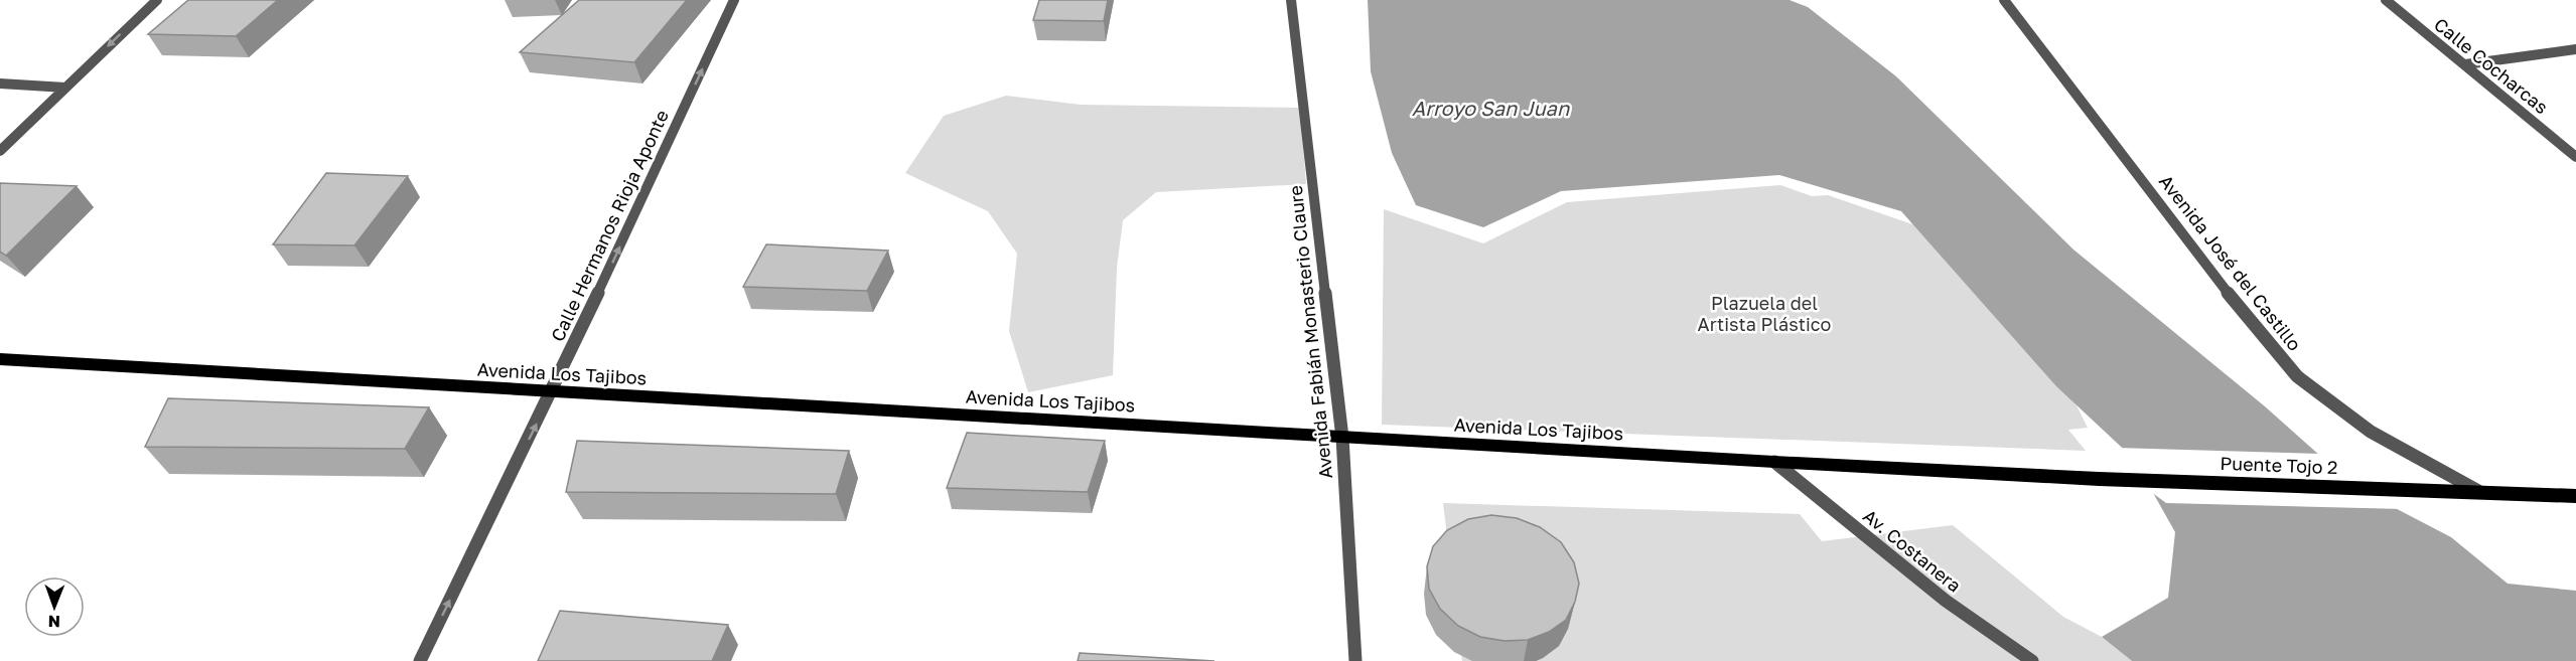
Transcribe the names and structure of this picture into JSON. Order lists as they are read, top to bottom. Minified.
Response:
{"streets":{"main road":["Avenida Los Tajibos","Puente Tojo 2"],"street":["Calle Cocharcas","Calle Hermanos Rioja Aponte","Avenida José del Castillo","Avenida Fabián Monasterio Claure","Av. Costanera"]},"crossings":[["Calle Hermanos Rioja Aponte","Avenida Los Tajibos"],["Avenida José del Castillo","Puente Tojo 2"],["Avenida Fabián Monasterio Claure","Avenida Los Tajibos"],["Avenida Los Tajibos","Puente Tojo 2"],["Avenida Los Tajibos","Av. Costanera"]],"one_way":["Calle Hermanos Rioja Aponte"],"water":["Arroyo San Juan"],"parks":["Plazuela del Artista Plástico"],"north":"bottom"}
